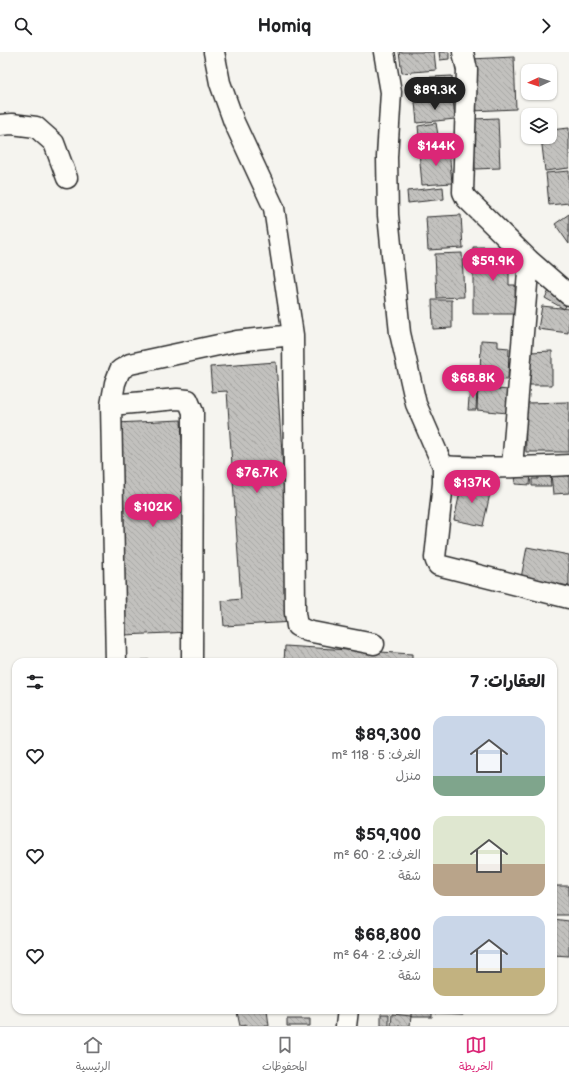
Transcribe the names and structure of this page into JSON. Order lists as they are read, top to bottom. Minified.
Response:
{"north":"left","page":{"header":"Homiq","price":["$89.3K","$144K","$59.9K","$68.8K","$76.7K","$137K","$102K"],"heading":"العقارات: 7","list":[{"name":"$89,300","note":"الغرف: 5 · 118 m² · منزل"},{"name":"$59,900","note":"الغرف: 2 · 60 m² · شقة"},{"name":"$68,800","note":"الغرف: 2 · 64 m² · شقة"}],"tabs":["الخريطة","المحفوظات","الرئيسية"]}}
